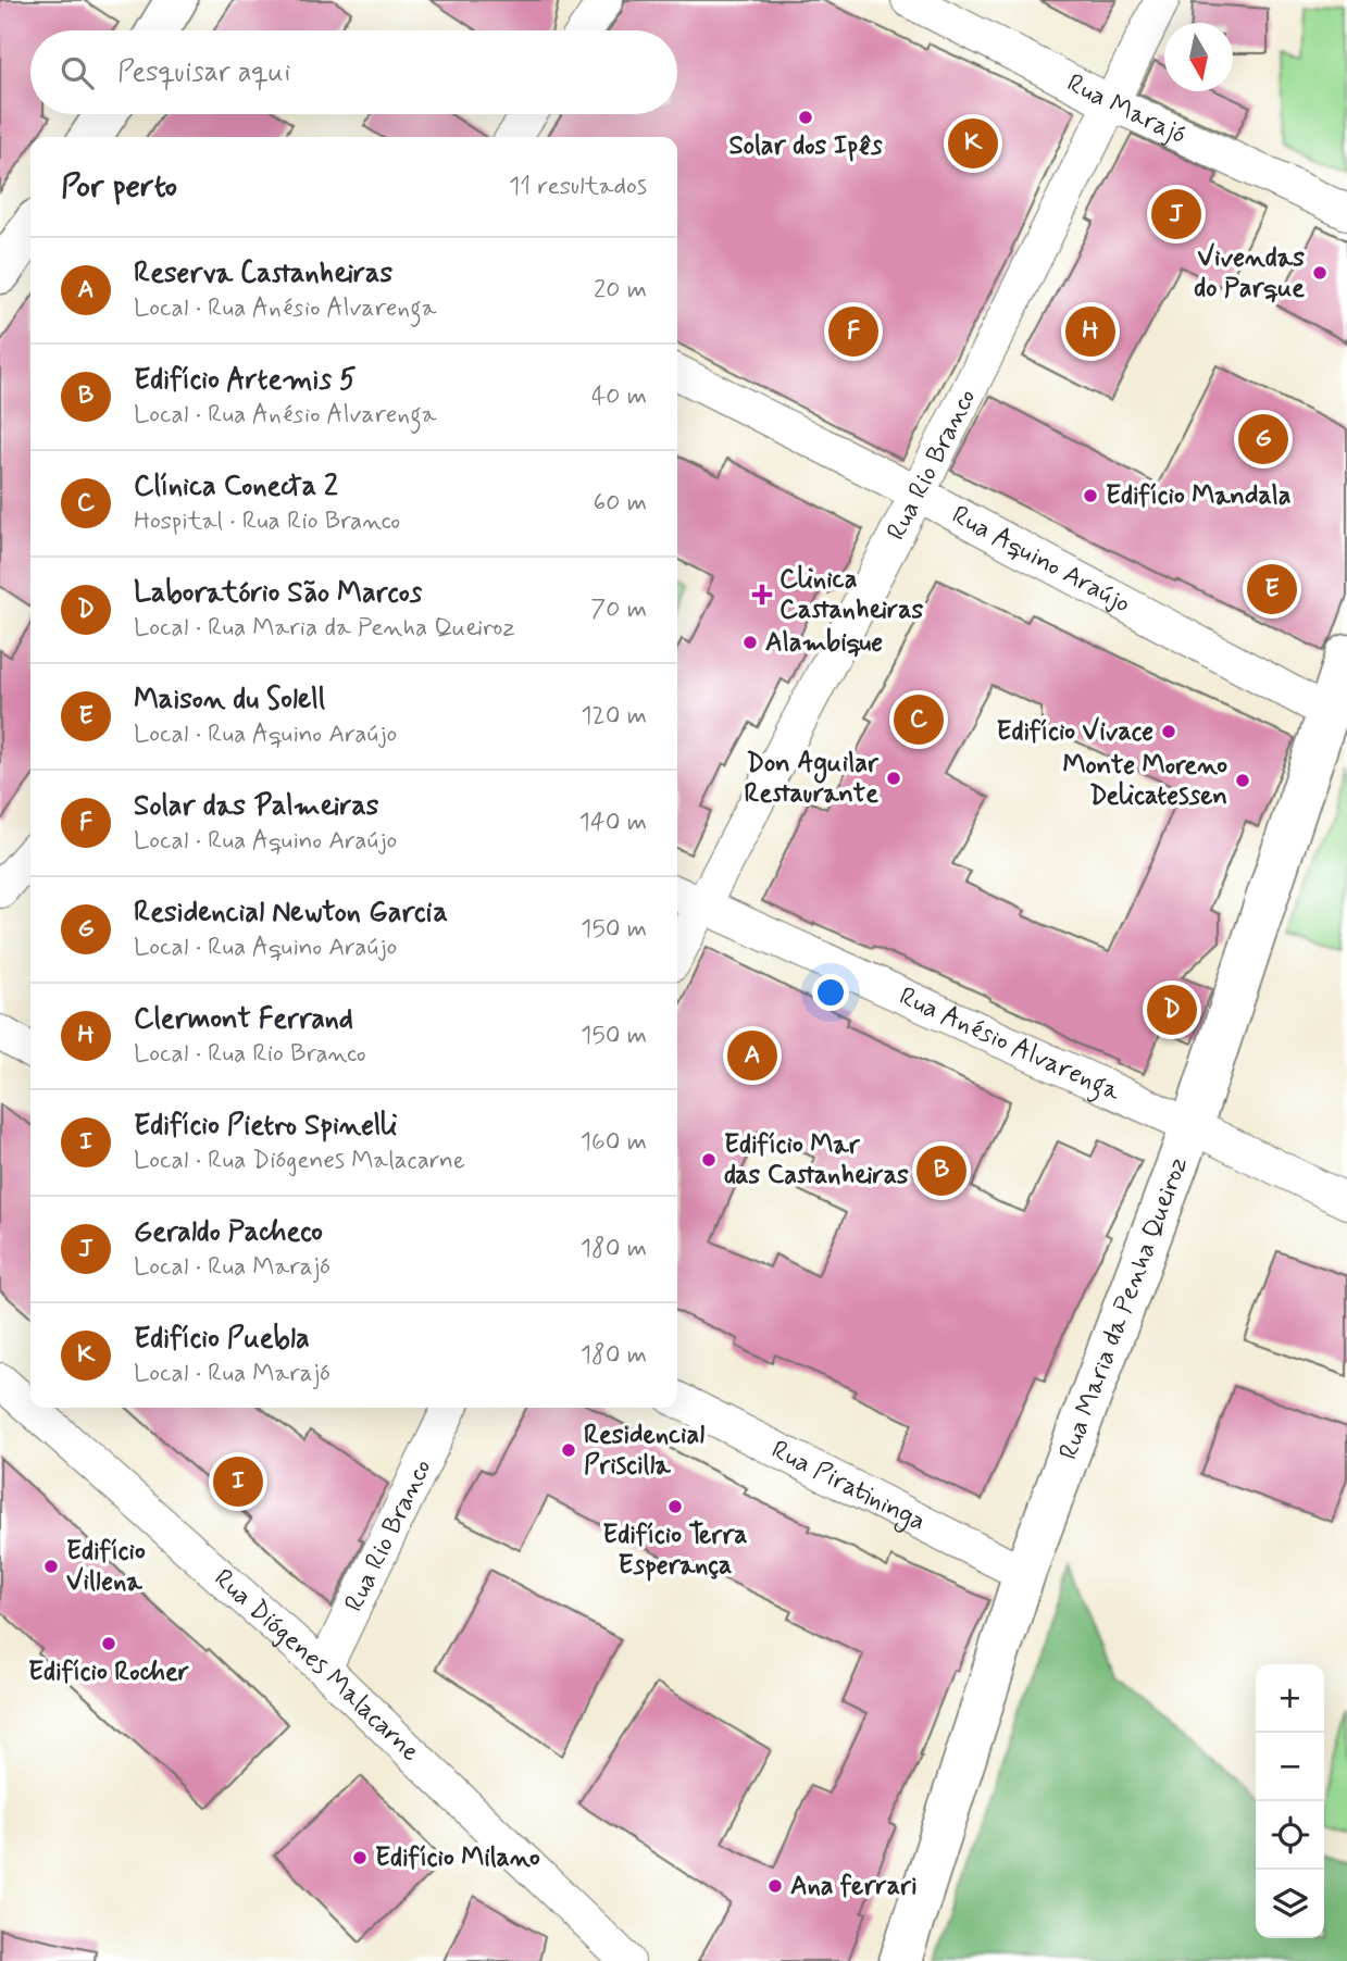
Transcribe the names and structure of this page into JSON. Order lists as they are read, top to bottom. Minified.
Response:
{"streets":{"street":["Rua Marajó","Rua Rio Branco","Rua Aquino Araújo","Rua Anésio Alvarenga","Rua Maria da Penha Queiroz","Rua Piratininga","Rua Diógenes Malacarne"]},"crossings":[["Rua Marajó","Rua Rio Branco"],["Rua Rio Branco","Rua Aquino Araújo"],["Rua Rio Branco","Rua Anésio Alvarenga"],["Rua Rio Branco","Rua Diógenes Malacarne"],["Rua Aquino Araújo","Rua Maria da Penha Queiroz"],["Rua Anésio Alvarenga","Rua Maria da Penha Queiroz"],["Rua Maria da Penha Queiroz","Rua Piratininga"]],"places":{"other":["Solar dos Ipês","Vivendas do Parque","Edifício Mandala","Alambique","Edifício Vivace","Don Aguilar Restaurante","Monte Moreno Delicatessen","Edifício Mar das Castanheiras","Residencial Priscilla","Edifício Terra Esperança","Edifício Villena","Edifício Rocher","Edifício Milano","Ana ferrari"],"health":["Clinica Castanheiras"]},"north":"bottom","page":{"search":"Pesquisar aqui","pins":["K","J","F","H","G","E","C","D","A","B","I"],"heading":["Por perto","11 resultados"],"list":[{"mark":"A","name":"Reserva Castanheiras","note":"Local · Rua Anésio Alvarenga","value":"20 m"},{"mark":"B","name":"Edifício Artemis 5","note":"Local · Rua Anésio Alvarenga","value":"40 m"},{"mark":"C","name":"Clínica Conecta 2","note":"Hospital · Rua Rio Branco","value":"60 m"},{"mark":"D","name":"Laboratório São Marcos","note":"Local · Rua Maria da Penha Queiroz","value":"70 m"},{"mark":"E","name":"Maison du Solell","note":"Local · Rua Aquino Araújo","value":"120 m"},{"mark":"F","name":"Solar das Palmeiras","note":"Local · Rua Aquino Araújo","value":"140 m"},{"mark":"G","name":"Residencial Newton Garcia","note":"Local · Rua Aquino Araújo","value":"150 m"},{"mark":"H","name":"Clermont Ferrand","note":"Local · Rua Rio Branco","value":"150 m"},{"mark":"I","name":"Edifício Pietro Spinelli","note":"Local · Rua Diógenes Malacarne","value":"160 m"},{"mark":"J","name":"Geraldo Pacheco","note":"Local · Rua Marajó","value":"180 m"},{"mark":"K","name":"Edifício Puebla","note":"Local · Rua Marajó","value":"180 m"}],"map_buttons":["+","−"]}}
